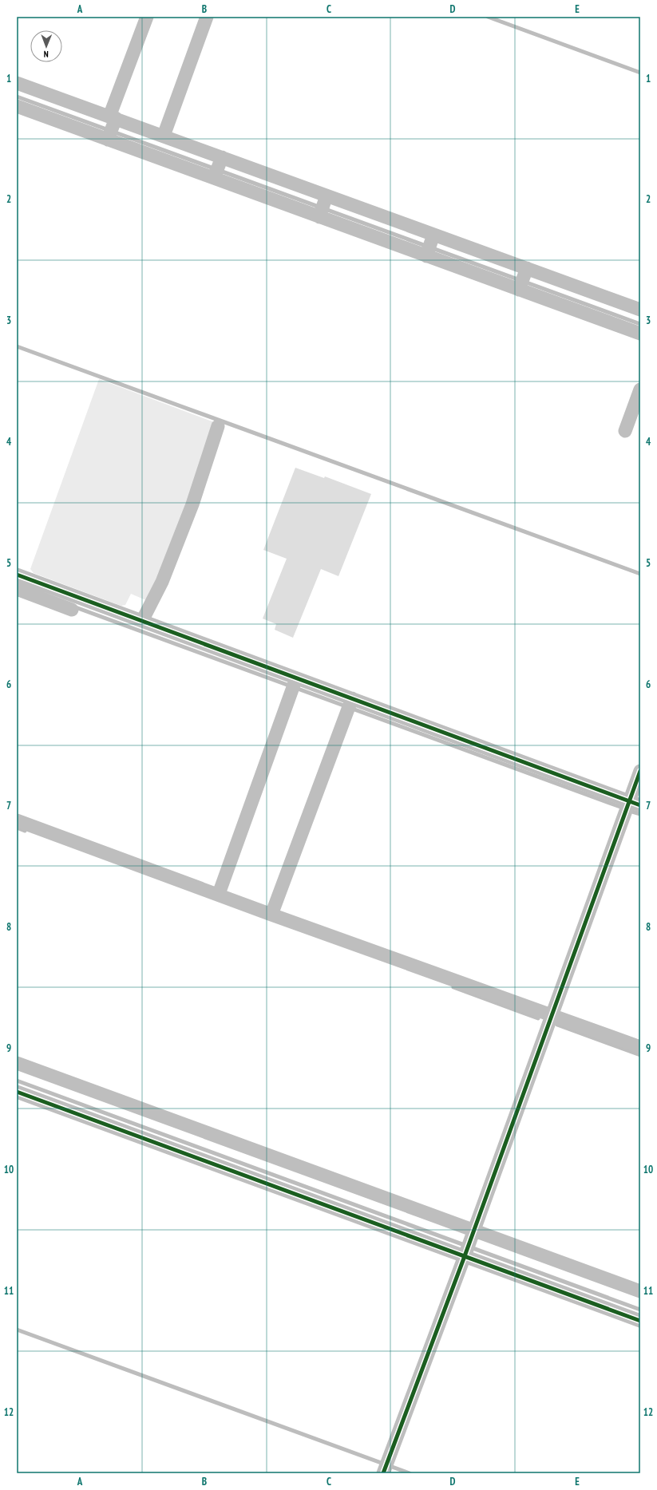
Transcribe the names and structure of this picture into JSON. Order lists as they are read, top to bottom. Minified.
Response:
{"north":"bottom","grid":{"columns":["A","B","C","D","E"],"rows":["1","2","3","4","5","6","7","8","9","10","11","12"]}}
